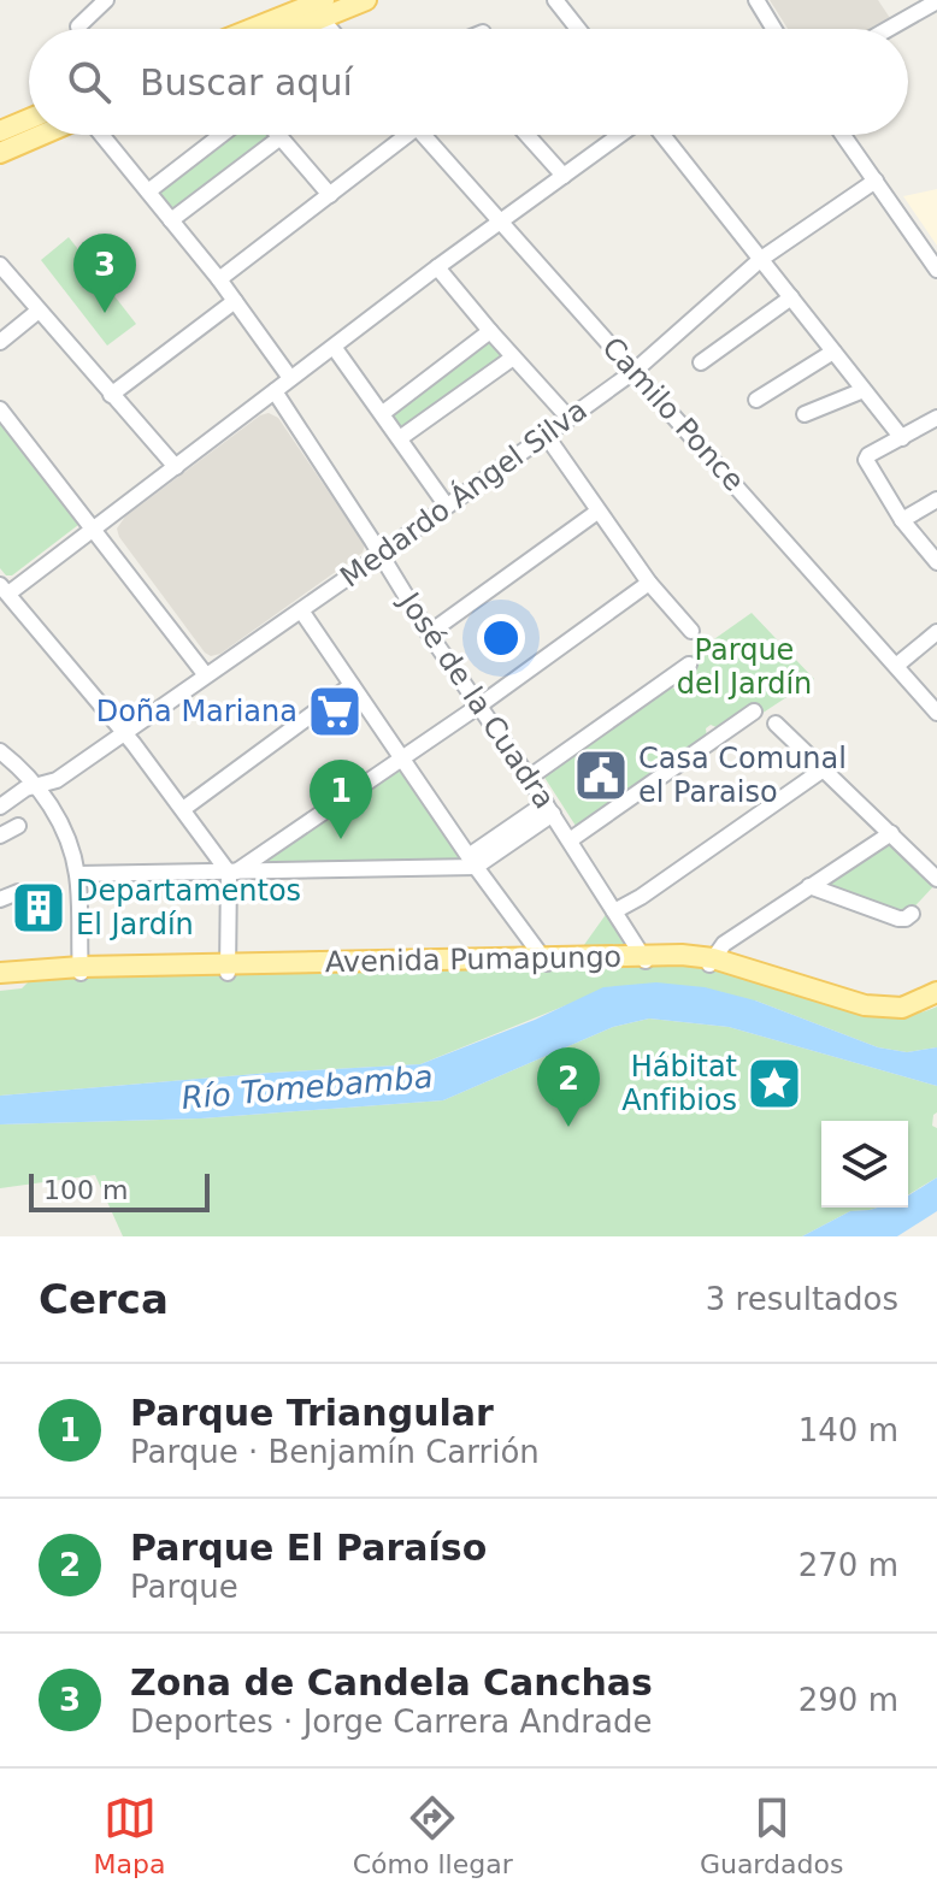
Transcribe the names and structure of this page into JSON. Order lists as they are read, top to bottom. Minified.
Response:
{"streets":{"main road":["Avenida Pumapungo"],"street":["Camilo Ponce","Medardo Ángel Silva","José de la Cuadra"]},"crossings":[["Camilo Ponce","Medardo Ángel Silva"],["Medardo Ángel Silva","José de la Cuadra"],["José de la Cuadra","Avenida Pumapungo"]],"water":["Río Tomebamba"],"parks":["Parque del Jardín"],"places":{"supermarket":["Doña Mariana"],"public building":["Casa Comunal el Paraiso"],"building":["Departamentos El Jardín"],"place":["Hábitat Anfibios"]},"scale_bar":"100 m","page":{"search":"Buscar aquí","pins":["3","1","2"],"scale":"100 m","heading":["Cerca","3 resultados"],"list":[{"mark":"1","name":"Parque Triangular","note":"Parque · Benjamín Carrión","value":"140 m"},{"mark":"2","name":"Parque El Paraíso","note":"Parque","value":"270 m"},{"mark":"3","name":"Zona de Candela Canchas","note":"Deportes · Jorge Carrera Andrade","value":"290 m"}],"nav":["Mapa","Cómo llegar","Guardados"]}}
